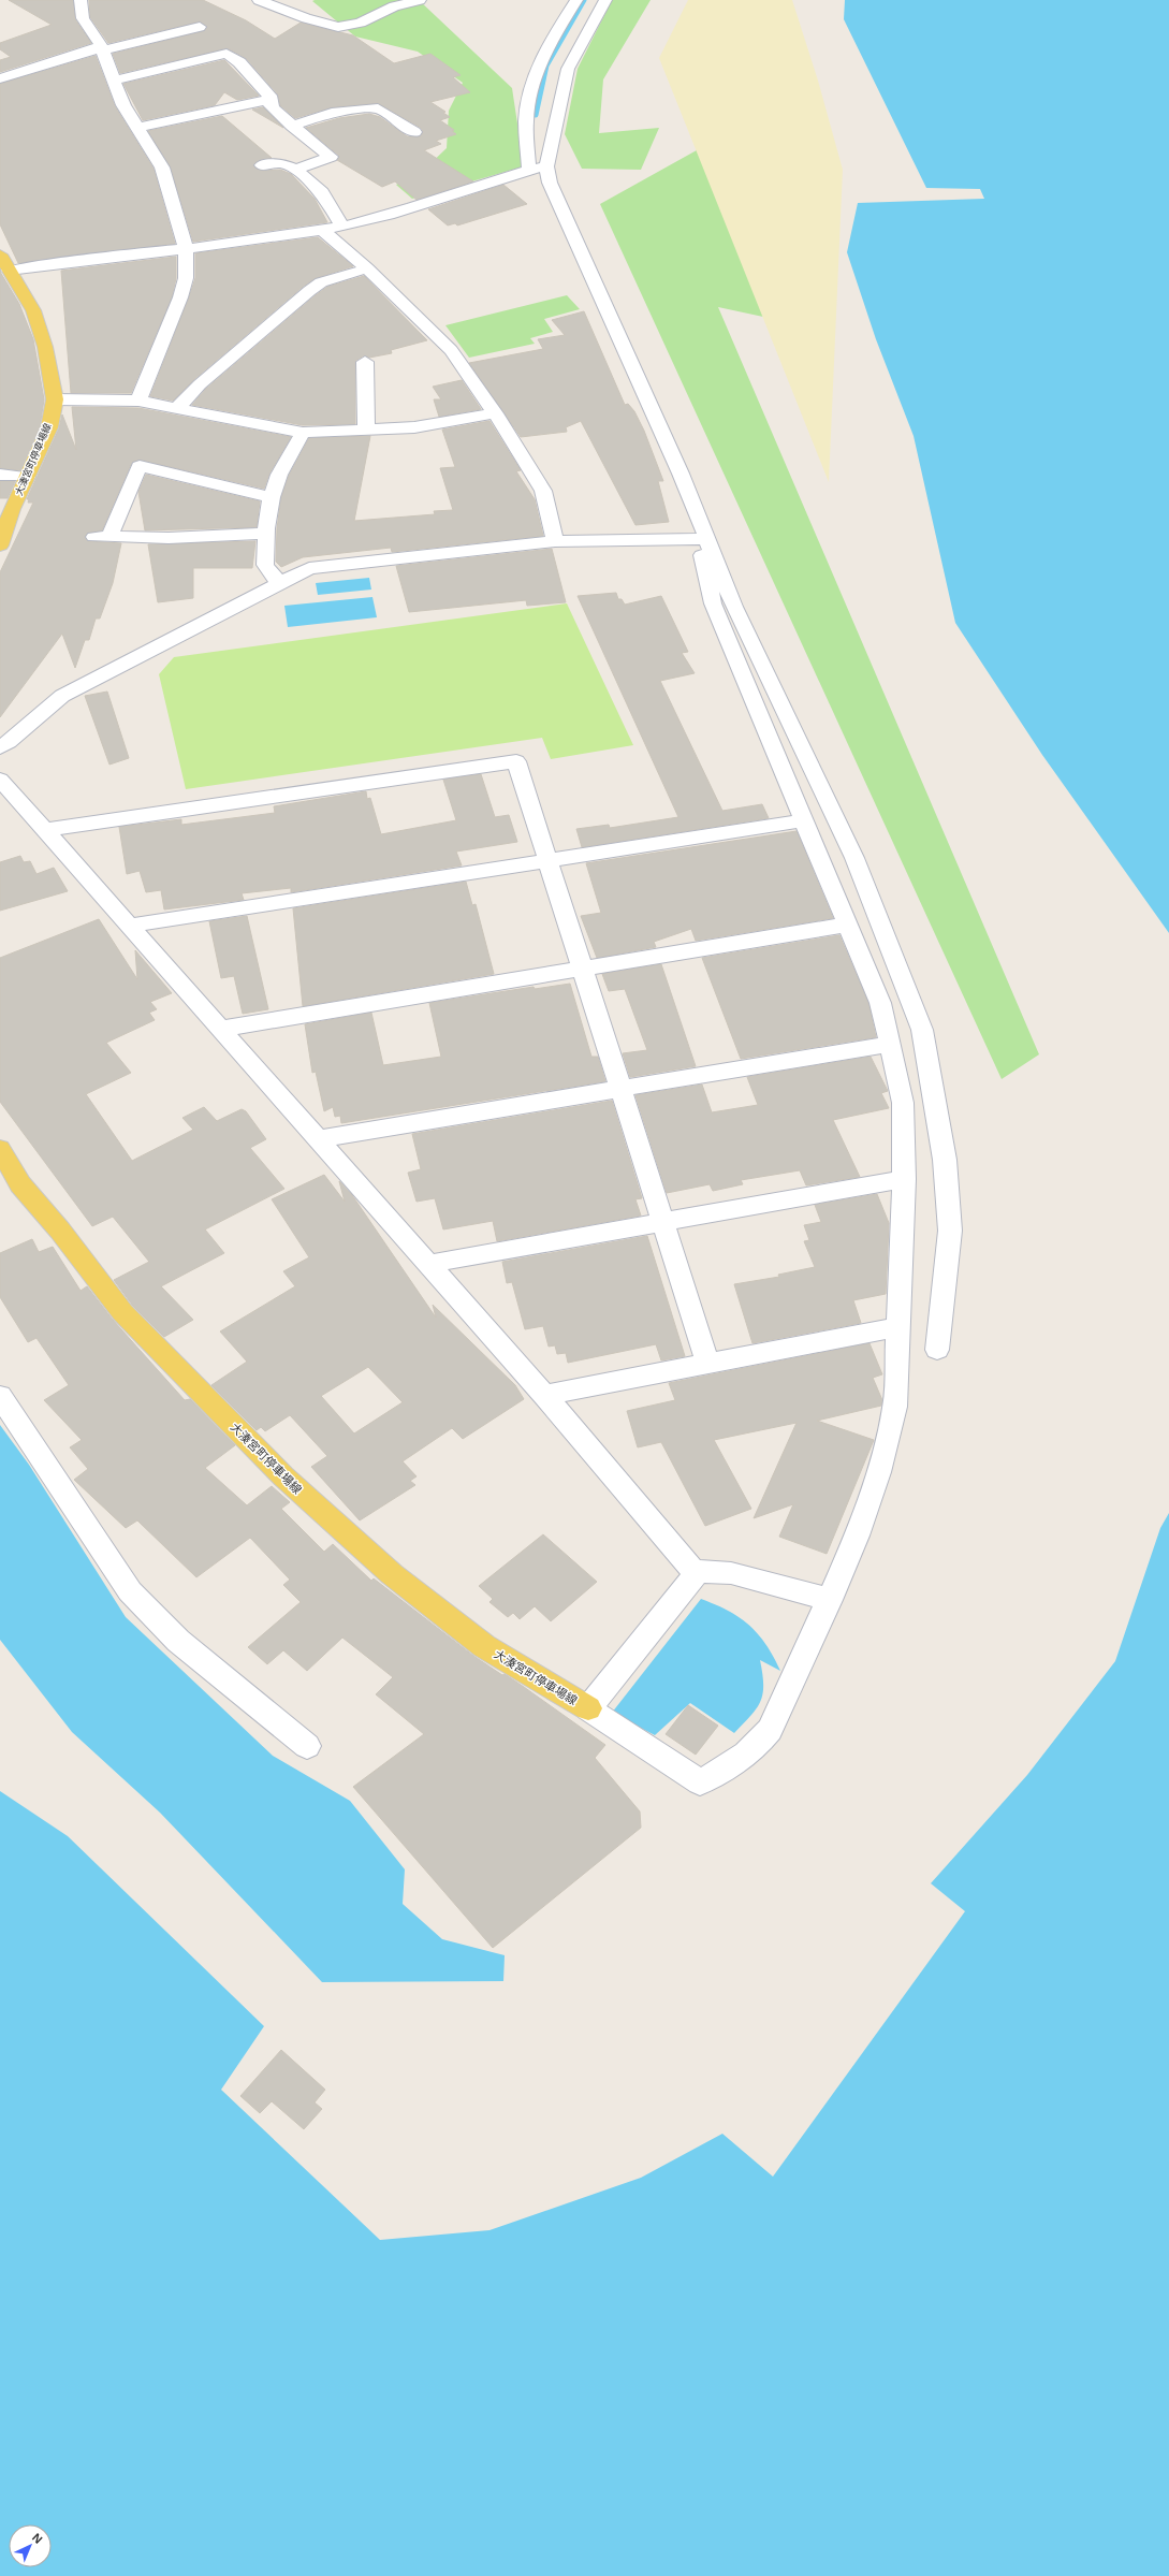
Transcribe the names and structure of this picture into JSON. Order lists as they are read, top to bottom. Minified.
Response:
{"streets":{"main road":["大湊宮町停車場線"]},"north":"top right"}
